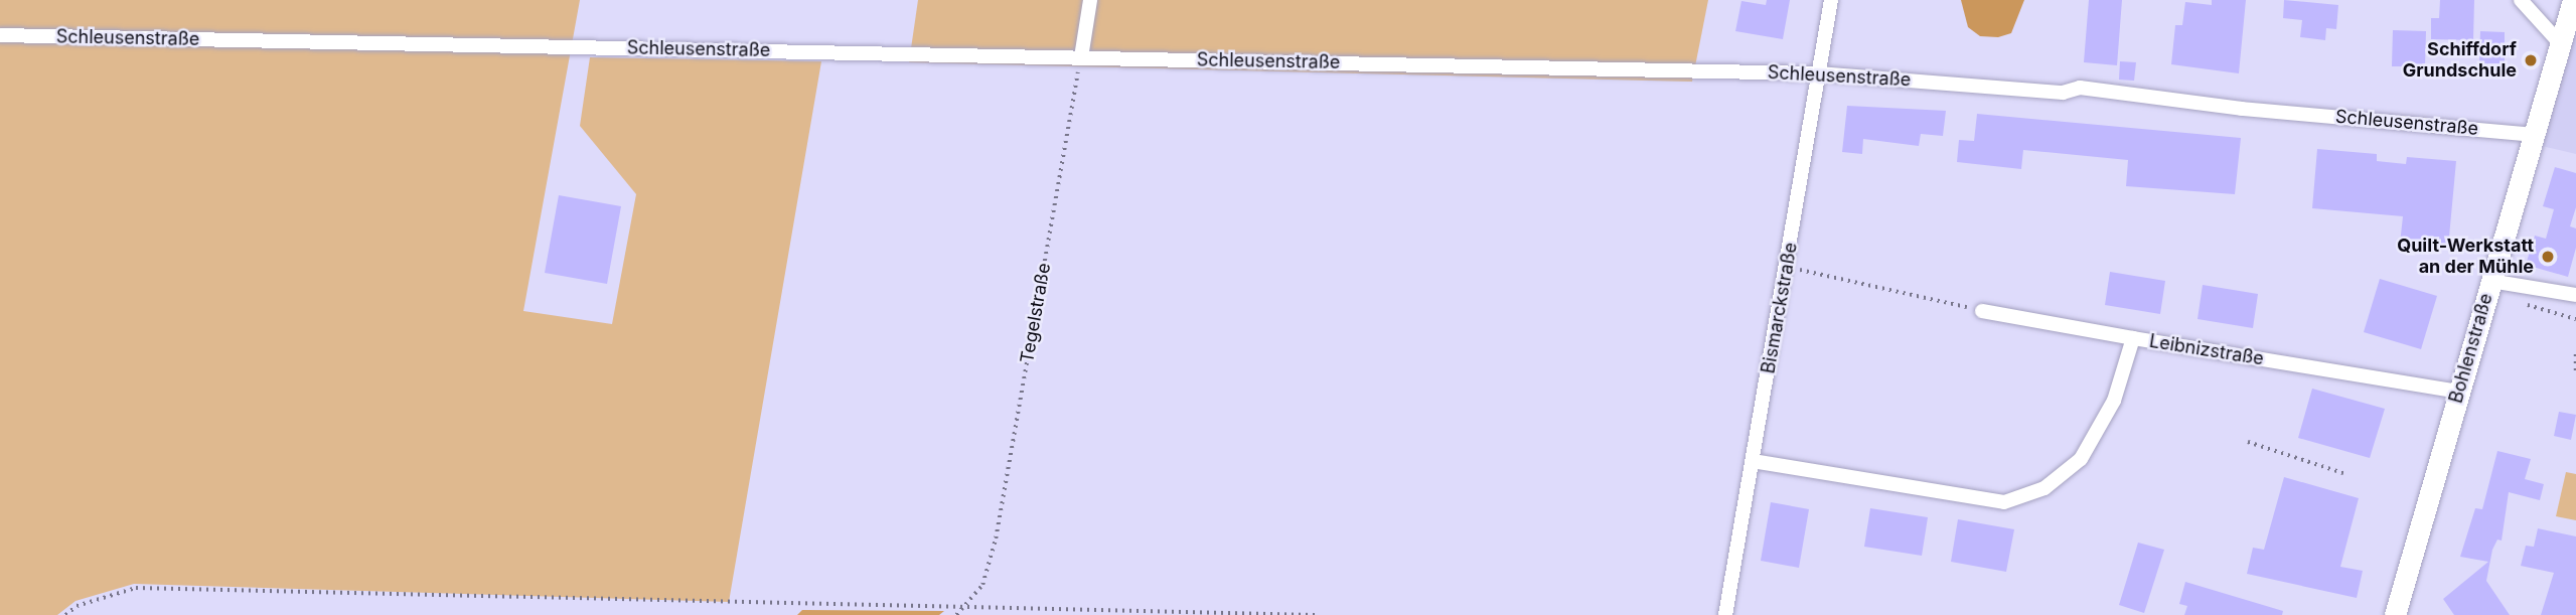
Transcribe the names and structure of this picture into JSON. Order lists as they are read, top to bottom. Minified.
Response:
{"streets":{"street":["Schleusenstraße","Bismarckstraße","Bohlenstraße","Leibnizstraße"],"path":["Tegelstraße"]},"crossings":[["Schleusenstraße","Bismarckstraße"],["Schleusenstraße","Tegelstraße"],["Schleusenstraße","Bohlenstraße"],["Bismarckstraße","Leibnizstraße"],["Bohlenstraße","Leibnizstraße"]],"places":["Schiffdorf Grundschule","Quilt-Werkstatt an der Mühle"]}
